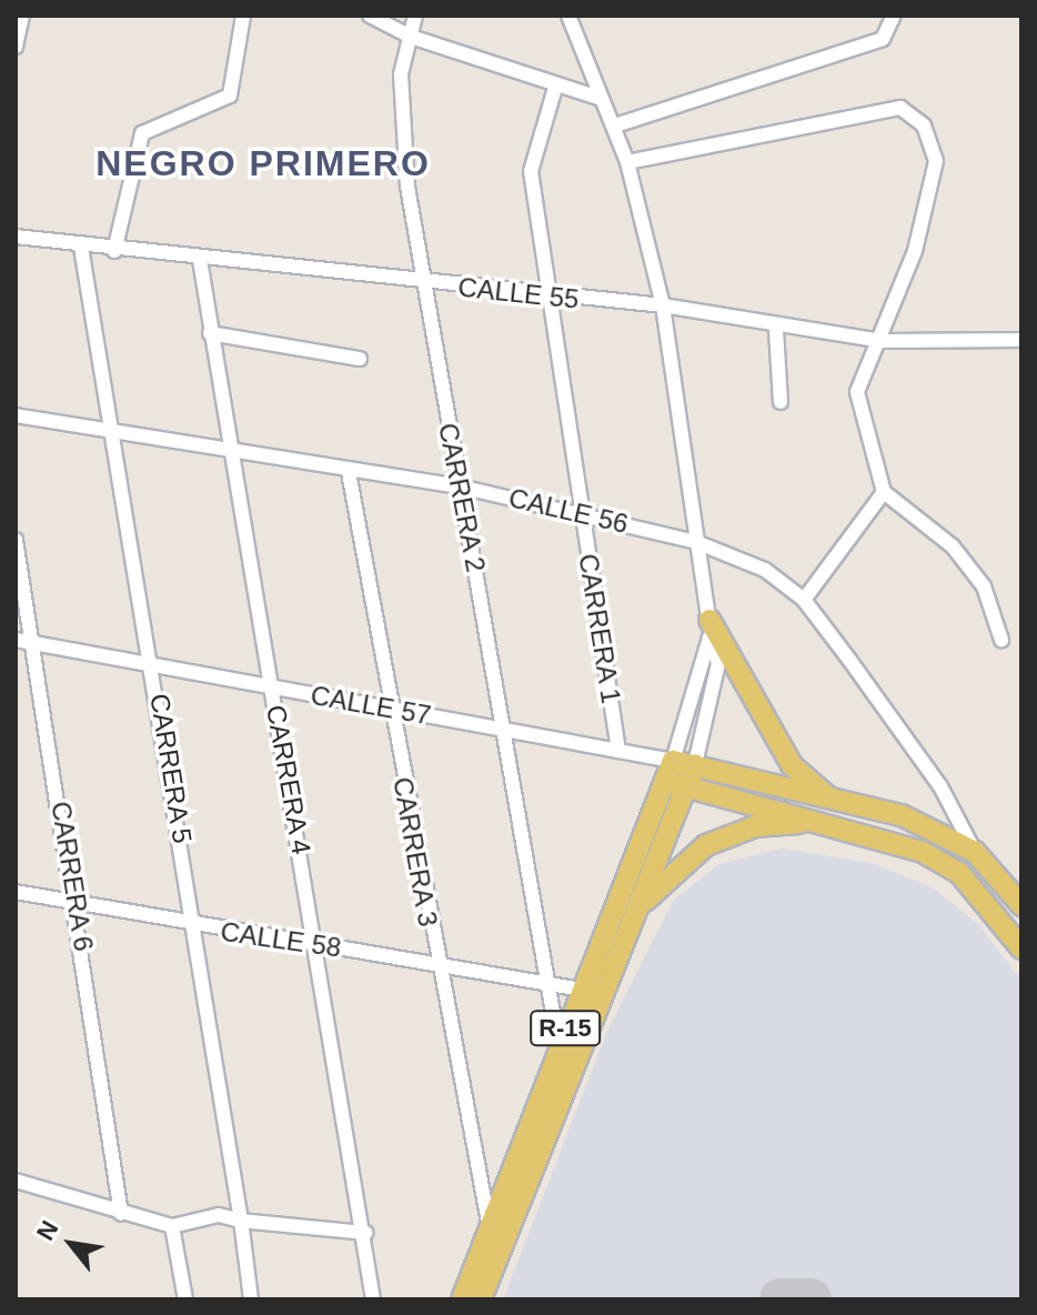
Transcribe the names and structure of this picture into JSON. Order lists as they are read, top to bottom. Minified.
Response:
{"streets":{"main road":["R-15"],"street":["CALLE 55","CARRERA 2","CALLE 56","CARRERA 1","CALLE 57","CARRERA 5","CARRERA 4","CARRERA 3","CARRERA 6","CALLE 58"]},"crossings":[["CALLE 55","CARRERA 2"],["CALLE 55","CARRERA 1"],["CALLE 55","CARRERA 5"],["CALLE 55","CARRERA 4"],["CARRERA 2","CALLE 56"],["CARRERA 2","CALLE 57"],["CARRERA 2","CALLE 58"],["CARRERA 2","R-15"],["CALLE 56","CARRERA 1"],["CALLE 56","CARRERA 5"],["CALLE 56","CARRERA 4"],["CALLE 56","CARRERA 3"],["CARRERA 1","CALLE 57"],["CALLE 57","CARRERA 5"],["CALLE 57","CARRERA 4"],["CALLE 57","CARRERA 3"],["CALLE 57","CARRERA 6"],["CALLE 57","R-15"],["CARRERA 5","CALLE 58"],["CARRERA 4","CALLE 58"],["CARRERA 3","CALLE 58"],["CARRERA 3","R-15"],["CARRERA 6","CALLE 58"],["CALLE 58","R-15"]],"districts":["NEGRO PRIMERO"],"north":"top left"}
